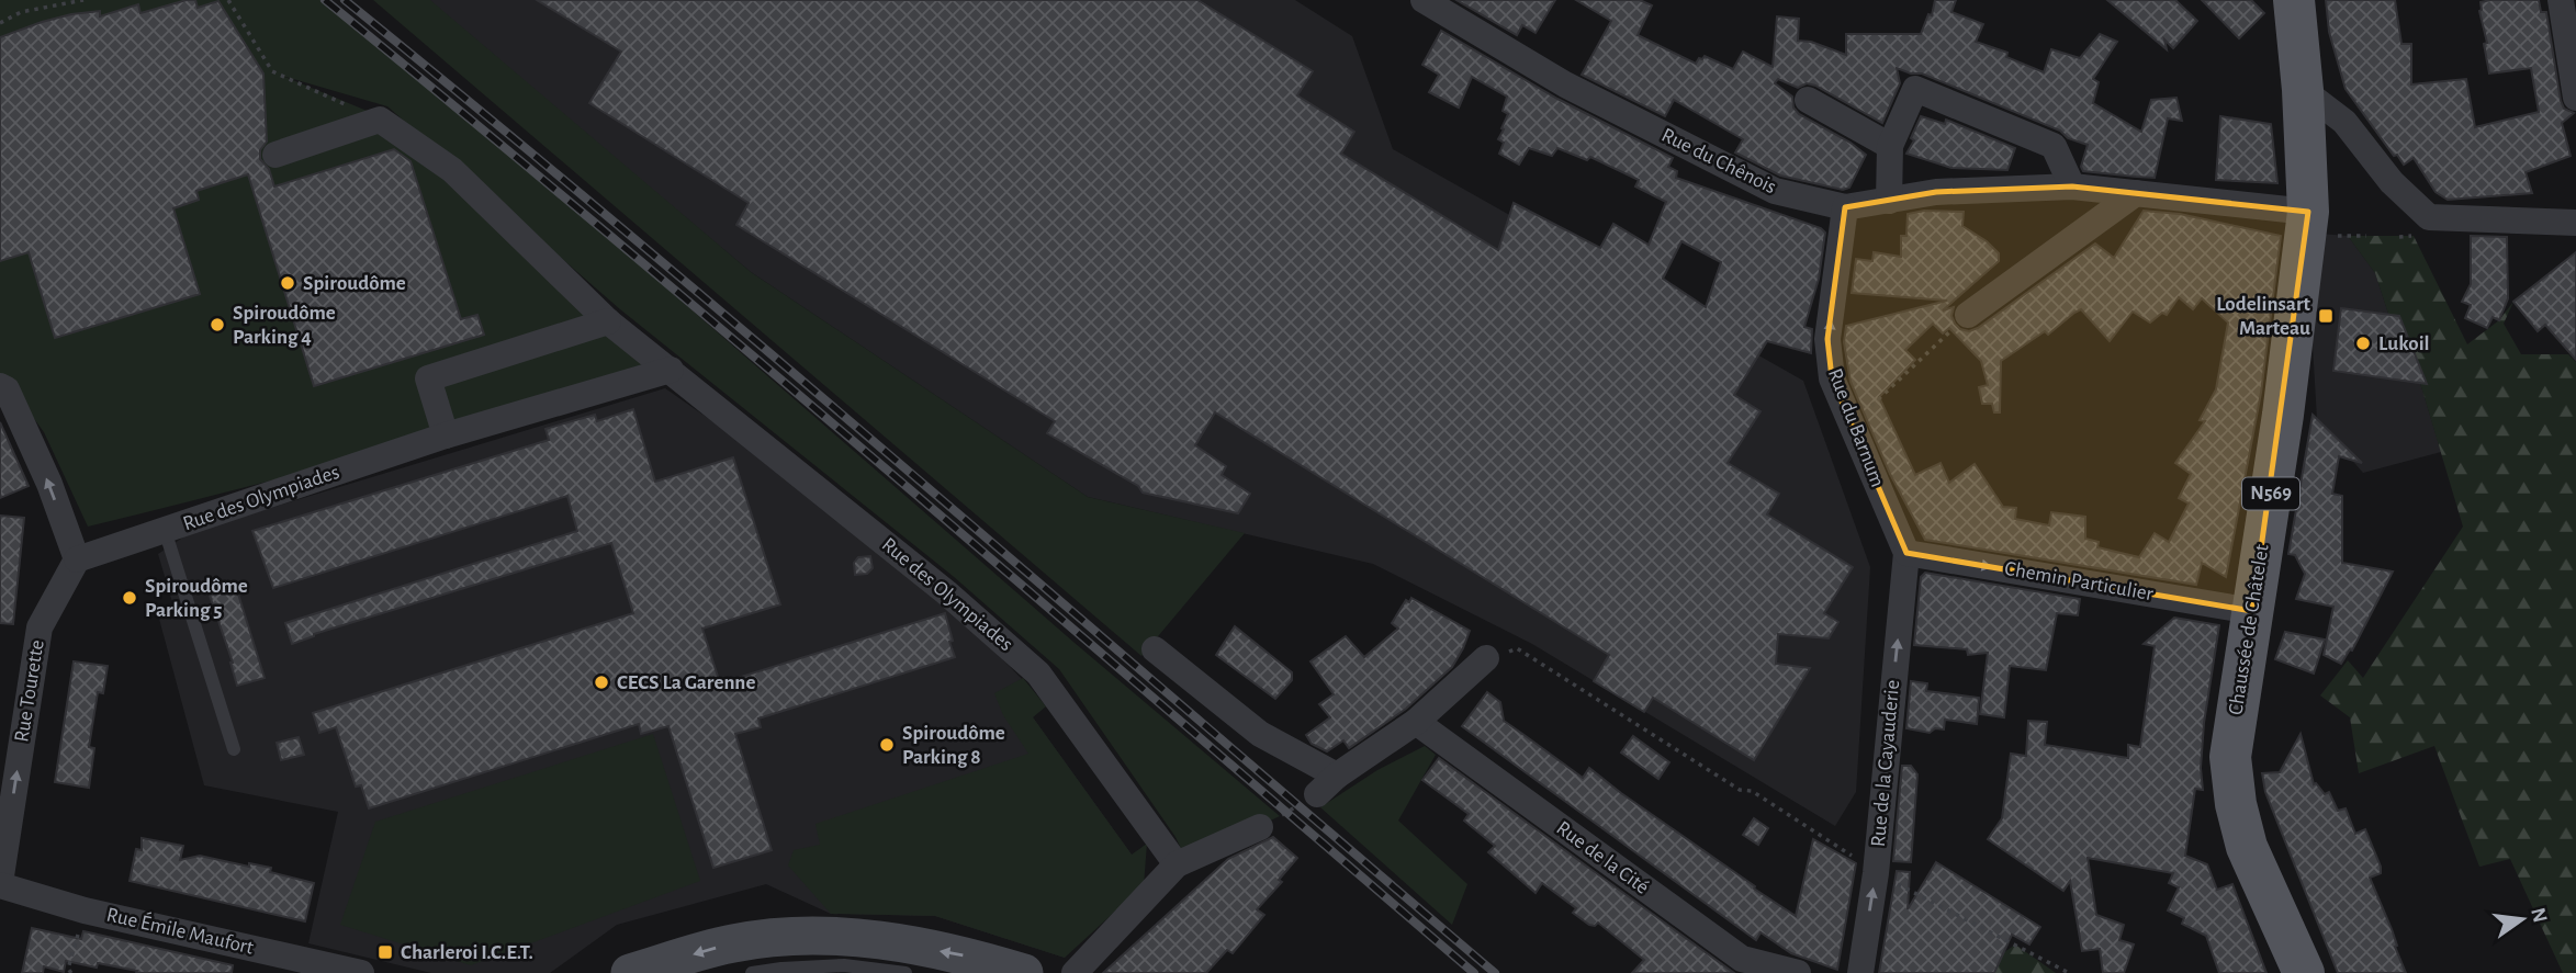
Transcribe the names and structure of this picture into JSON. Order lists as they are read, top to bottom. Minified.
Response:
{"streets":{"main road":["N569","Chaussée de Châtelet"],"street":["Rue du Chênois","Rue du Barnum","Rue des Olympiades","Chemin Particulier","Rue Tourette","Rue de la Cayauderie","Rue de la Cité","Rue Émile Maufort"]},"crossings":[["Rue du Chênois","Rue du Barnum"],["Rue du Chênois","Chaussée de Châtelet"],["Rue du Barnum","Chemin Particulier"],["Rue du Barnum","Rue de la Cayauderie"],["Rue des Olympiades","Rue Tourette"],["Chemin Particulier","Chaussée de Châtelet"],["Chemin Particulier","Rue de la Cayauderie"],["Rue Tourette","Rue Émile Maufort"]],"one_way":["Rue du Barnum","Chemin Particulier","Rue Tourette","Rue de la Cayauderie"],"places":{"other":["Spiroudôme","Spiroudôme Parking 4","Lukoil","Spiroudôme Parking 5","CECS La Garenne","Spiroudôme Parking 8"],"transit":["Lodelinsart Marteau","Charleroi I.C.E.T."]},"north":"right"}
